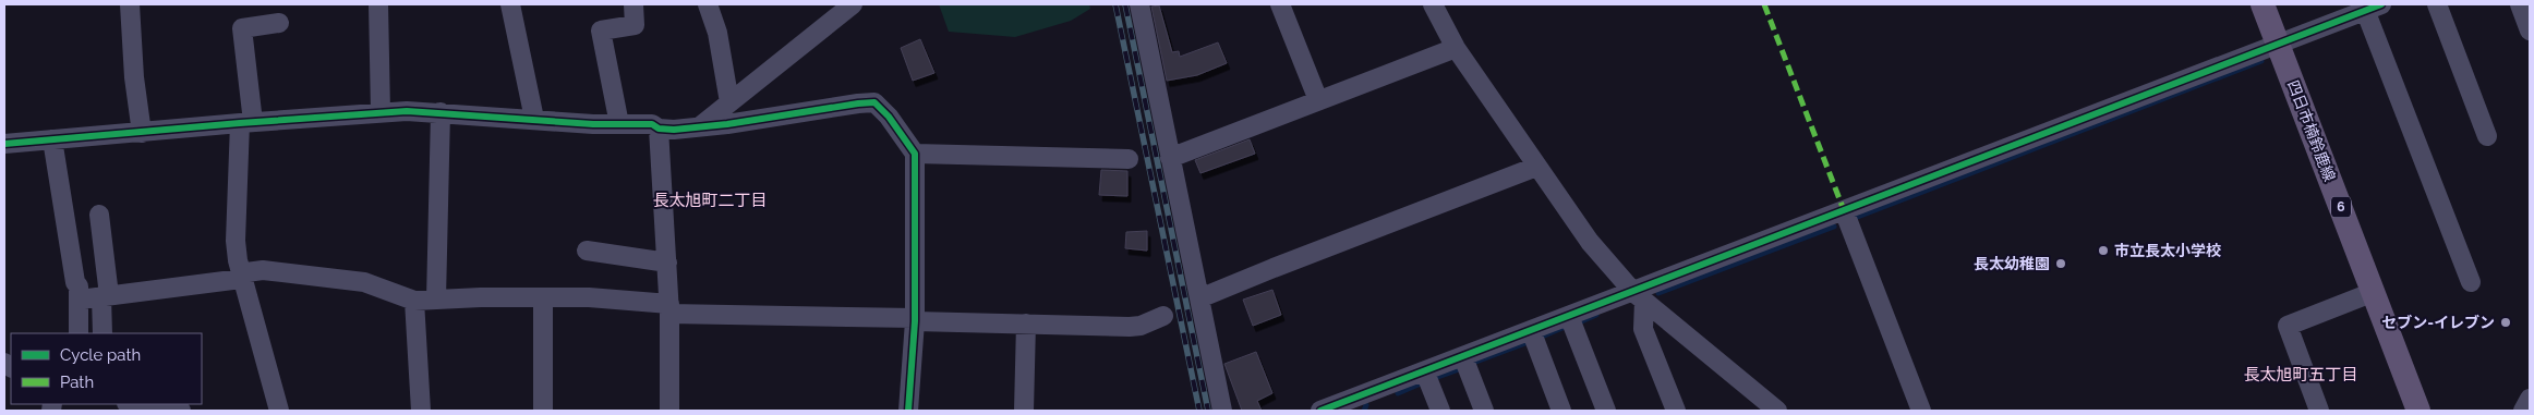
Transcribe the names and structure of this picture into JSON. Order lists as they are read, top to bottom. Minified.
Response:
{"streets":{"main road":["四日市楠鈴鹿線","6"]},"districts":["長太旭町二丁目","長太旭町五丁目"],"places":["市立長太小学校","長太幼稚園","セブン-イレブン"],"legend":["Cycle path","Path"]}
